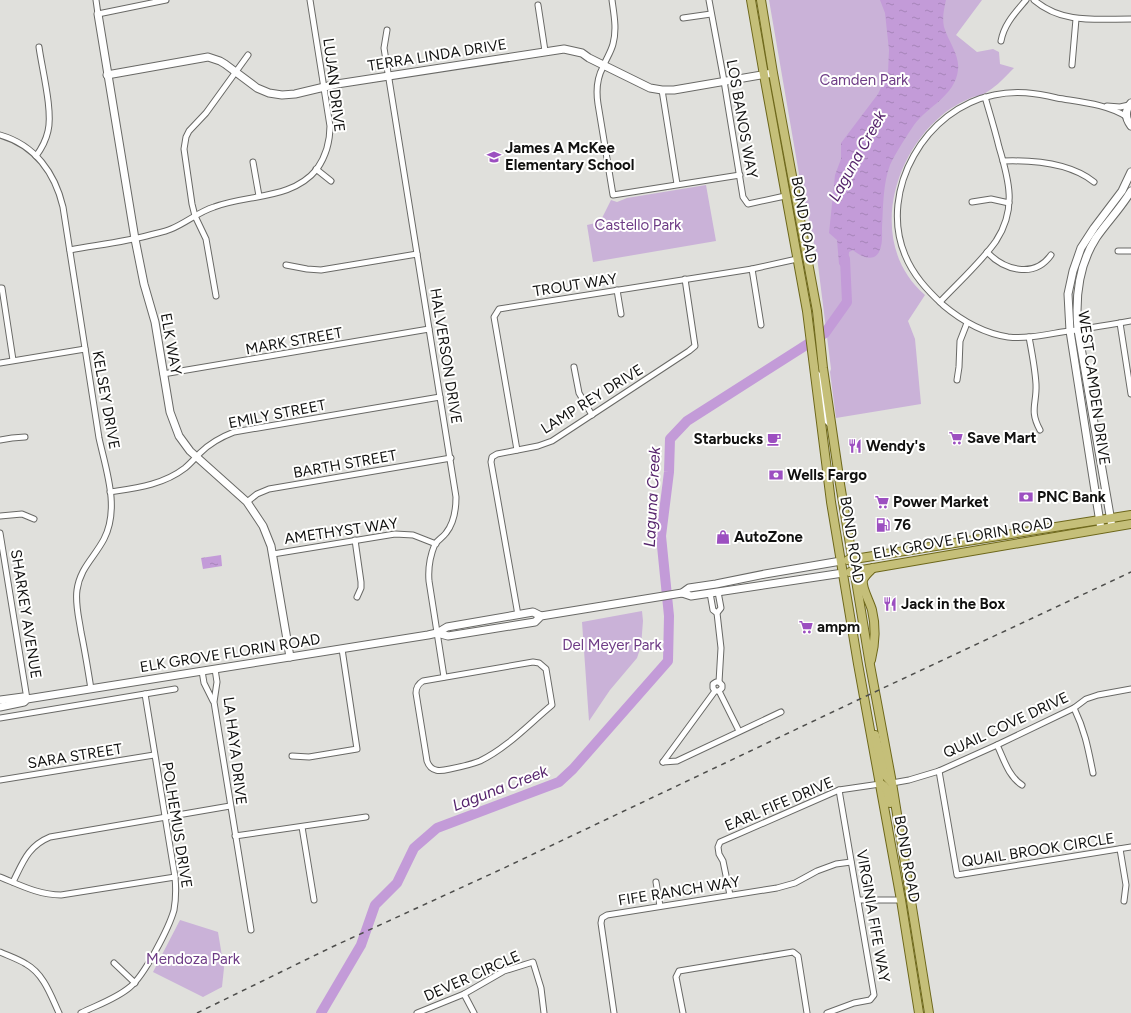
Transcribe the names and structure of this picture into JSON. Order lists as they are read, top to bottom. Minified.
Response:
{"streets":{"main road":["BOND ROAD","ELK GROVE FLORIN ROAD"],"street":["TERRA LINDA DRIVE","LUJAN DRIVE","LOS BANOS WAY","TROUT WAY","MARK STREET","ELK WAY","HALVERSON DRIVE","WEST CAMDEN DRIVE","LAMP REY DRIVE","KELSEY DRIVE","EMILY STREET","BARTH STREET","AMETHYST WAY","SHARKEY AVENUE","QUAIL COVE DRIVE","LA HAYA DRIVE","SARA STREET","EARL FIFE DRIVE","POLHEMUS DRIVE","QUAIL BROOK CIRCLE","FIFE RANCH WAY","VIRGINIA FIFE WAY","DEVER CIRCLE"]},"crossings":[["TERRA LINDA DRIVE","LUJAN DRIVE"],["TERRA LINDA DRIVE","LOS BANOS WAY"],["TERRA LINDA DRIVE","BOND ROAD"],["TERRA LINDA DRIVE","ELK WAY"],["TERRA LINDA DRIVE","HALVERSON DRIVE"],["LUJAN DRIVE","ELK WAY"],["LUJAN DRIVE","KELSEY DRIVE"],["LOS BANOS WAY","BOND ROAD"],["BOND ROAD","TROUT WAY"],["BOND ROAD","ELK GROVE FLORIN ROAD"],["BOND ROAD","QUAIL COVE DRIVE"],["BOND ROAD","EARL FIFE DRIVE"],["TROUT WAY","LAMP REY DRIVE"],["MARK STREET","ELK WAY"],["MARK STREET","HALVERSON DRIVE"],["ELK WAY","EMILY STREET"],["ELK WAY","BARTH STREET"],["ELK WAY","AMETHYST WAY"],["ELK WAY","ELK GROVE FLORIN ROAD"],["HALVERSON DRIVE","EMILY STREET"],["HALVERSON DRIVE","BARTH STREET"],["HALVERSON DRIVE","AMETHYST WAY"],["HALVERSON DRIVE","ELK GROVE FLORIN ROAD"],["WEST CAMDEN DRIVE","ELK GROVE FLORIN ROAD"],["LAMP REY DRIVE","ELK GROVE FLORIN ROAD"],["KELSEY DRIVE","EMILY STREET"],["KELSEY DRIVE","ELK GROVE FLORIN ROAD"],["ELK GROVE FLORIN ROAD","SHARKEY AVENUE"],["ELK GROVE FLORIN ROAD","LA HAYA DRIVE"],["QUAIL COVE DRIVE","QUAIL BROOK CIRCLE"],["SARA STREET","POLHEMUS DRIVE"],["EARL FIFE DRIVE","FIFE RANCH WAY"],["EARL FIFE DRIVE","VIRGINIA FIFE WAY"],["FIFE RANCH WAY","VIRGINIA FIFE WAY"]],"water":["Laguna Creek"],"parks":["Camden Park","Castello Park","Del Meyer Park","Mendoza Park"],"places":{"school or university":["James A McKee Elementary School"],"supermarket":["Save Mart","Power Market","ampm"],"cafe":["Starbucks"],"restaurant":["Wendy's","Jack in the Box"],"bank":["Wells Fargo","PNC Bank"],"fuel station":["76"],"shop":["AutoZone"]}}
